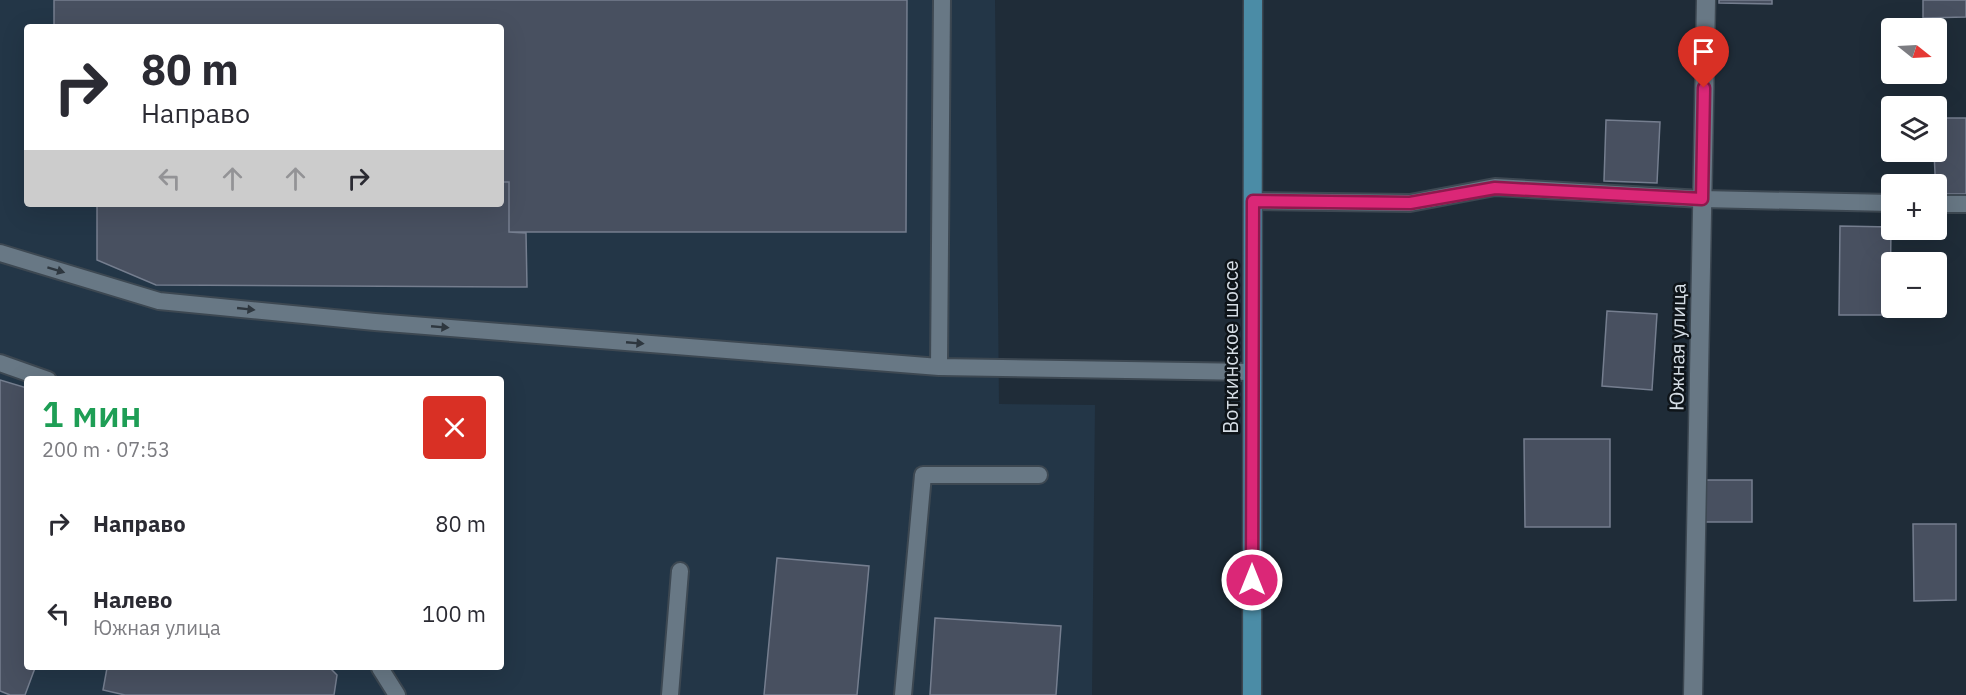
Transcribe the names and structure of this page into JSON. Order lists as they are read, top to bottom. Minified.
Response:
{"streets":{"main road":["Воткинское шоссе"],"street":["Южная улица"]},"north":"right","page":{"map_buttons":["+","−"],"turn":["80 m","Направо"],"heading":["1 мин","200 m · 07:53"],"list":[{"name":"Направо","value":"80 m"},{"name":"Налево","note":"Южная улица","value":"100 m"}]}}
